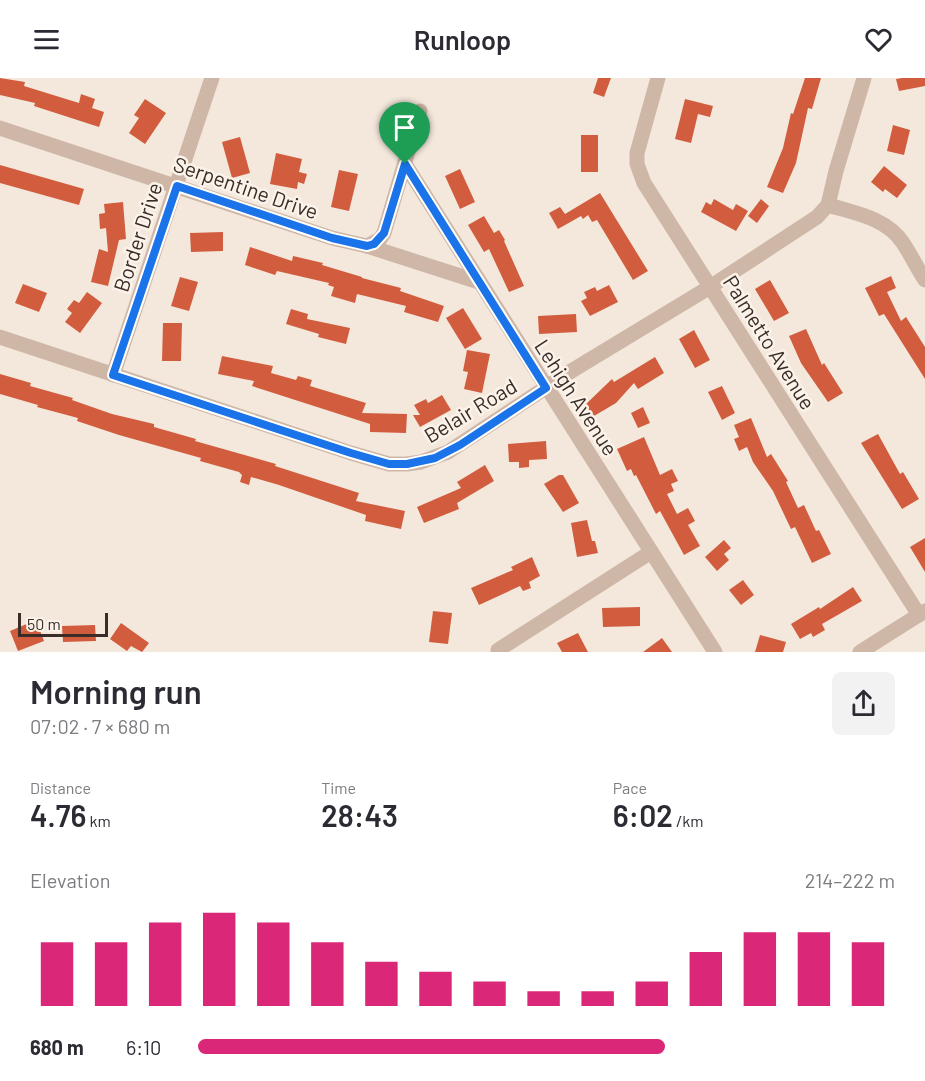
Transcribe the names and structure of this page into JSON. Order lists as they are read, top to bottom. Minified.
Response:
{"streets":{"street":["Serpentine Drive","Border Drive","Palmetto Avenue","Lehigh Avenue","Belair Road"]},"crossings":[["Serpentine Drive","Border Drive"],["Serpentine Drive","Lehigh Avenue"],["Border Drive","Belair Road"],["Palmetto Avenue","Belair Road"],["Lehigh Avenue","Belair Road"]],"scale_bar":"50 m","page":{"header":"Runloop","scale":"50 m","heading":["Morning run","07:02 · 7 × 680 m"],"stats":[["Distance","4.76 km"],["Time","28:43"],["Pace","6:02 /km"]],"chart":["Elevation","214–222 m"],"list":[{"name":"680 m","note":"6:10"}]}}
